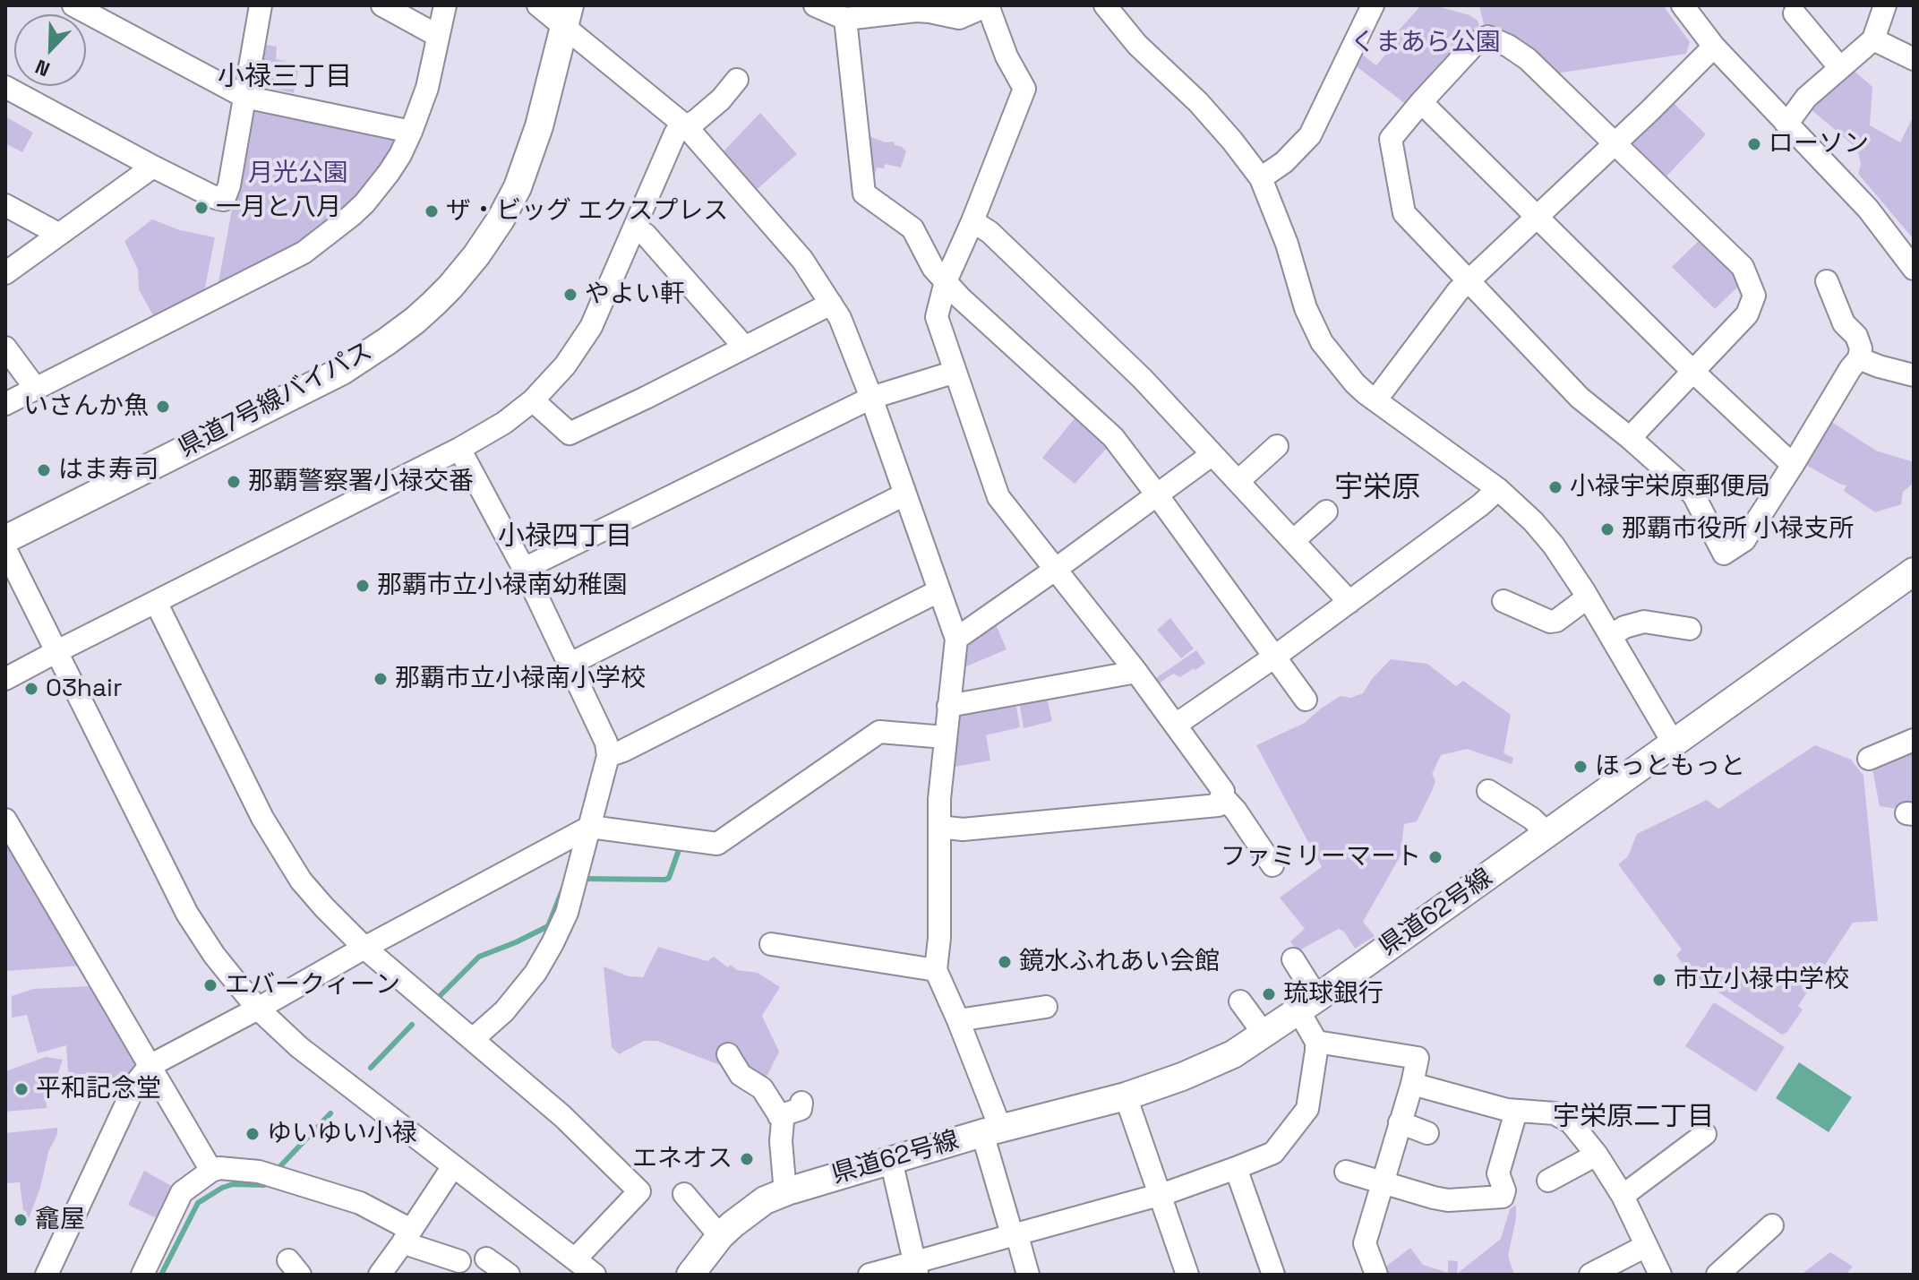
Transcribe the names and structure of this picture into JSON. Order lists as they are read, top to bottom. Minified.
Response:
{"streets":{"main road":["県道7号線バイパス","県道62号線"]},"districts":["小禄三丁目","宇栄原","小禄四丁目","宇栄原二丁目"],"parks":["くまあら公園","月光公園"],"places":["ローソン","一月と八月","ザ・ビッグ エクスプレス","やよい軒","いさんか魚","はま寿司","那覇警察署小禄交番","小禄宇栄原郵便局","那覇市役所 小禄支所","那覇市立小禄南幼稚園","那覇市立小禄南小学校","03hair","ほっともっと","ファミリーマート","鏡水ふれあい会館","市立小禄中学校","エバークィーン","琉球銀行","平和記念堂","ゆいゆい小禄","エネオス","龕屋"],"north":"bottom left"}
